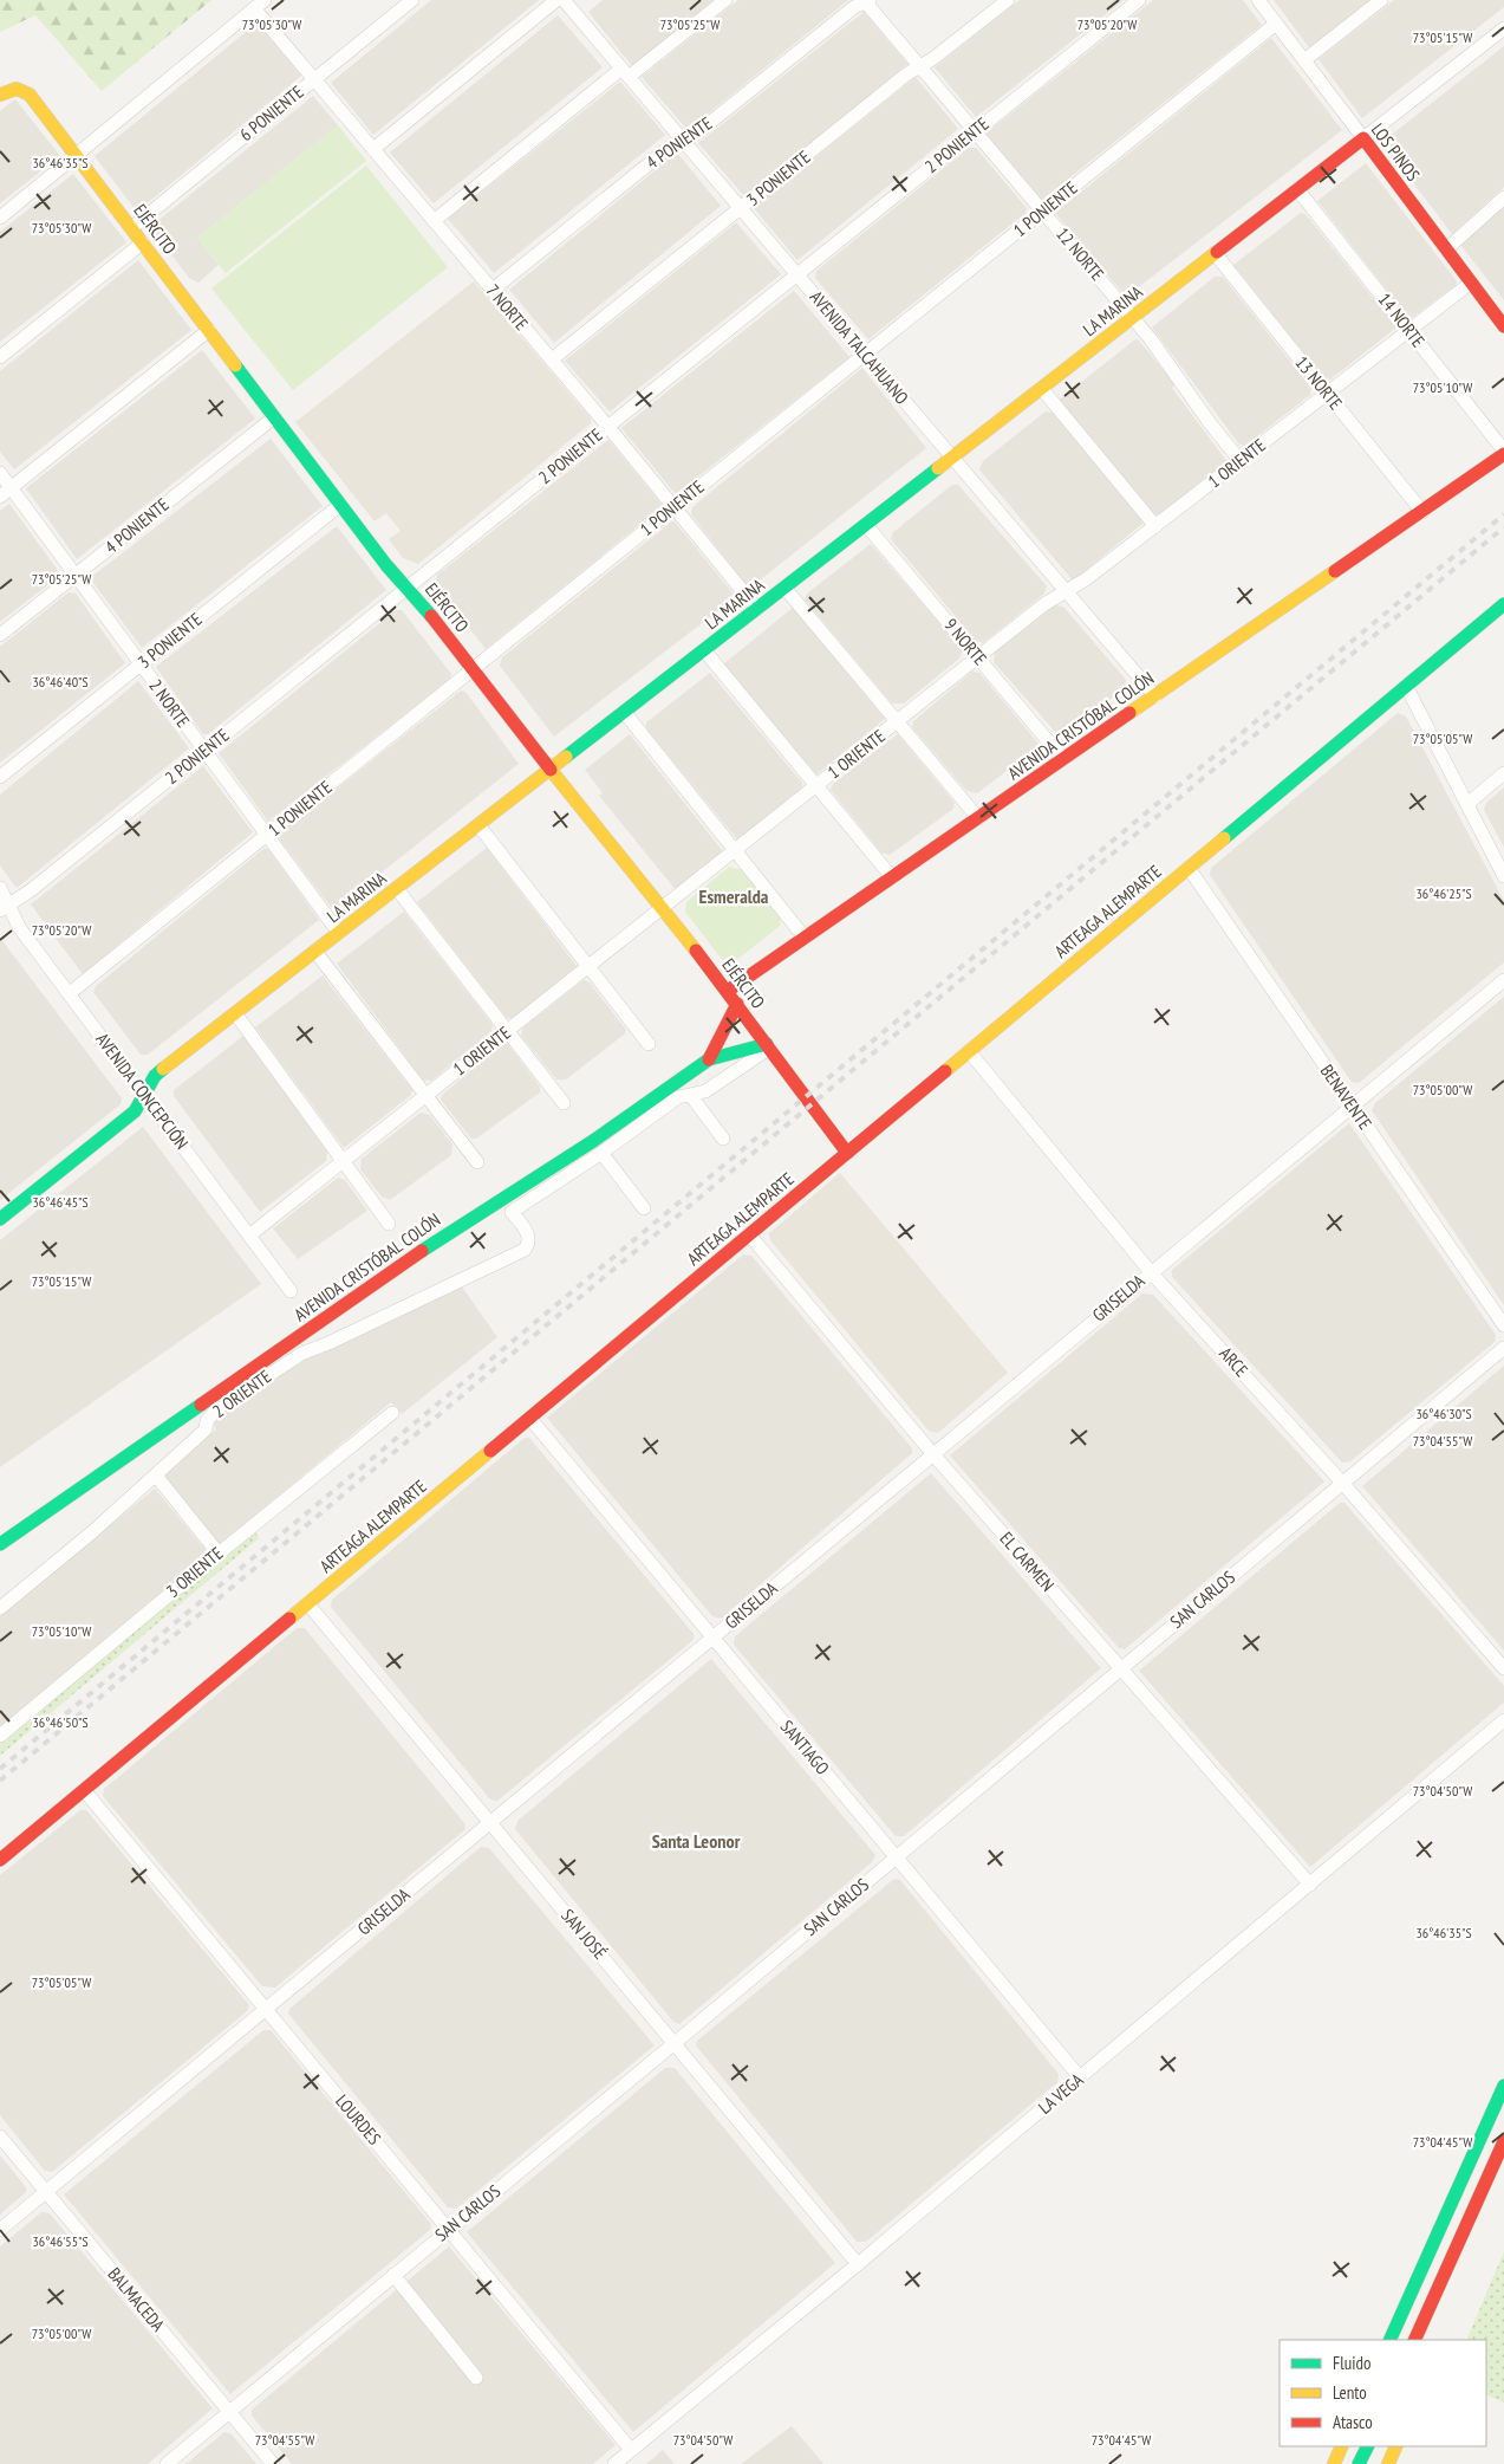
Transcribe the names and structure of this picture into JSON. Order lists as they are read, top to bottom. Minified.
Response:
{"streets":{"main road":["LOS PINOS","EJÉRCITO","LA MARINA","AVENIDA CRISTÓBAL COLÓN","ARTEAGA ALEMPARTE"],"street":["6 PONIENTE","4 PONIENTE","2 PONIENTE","3 PONIENTE","1 PONIENTE","12 NORTE","7 NORTE","14 NORTE","AVENIDA TALCAHUANO","13 NORTE","1 ORIENTE","9 NORTE","2 NORTE","AVENIDA CONCEPCIÓN","BENAVENTE","GRISELDA","ARCE","2 ORIENTE","EL CARMEN","3 ORIENTE","SAN CARLOS","SANTIAGO","SAN JOSÉ","LA VEGA","LOURDES","BALMACEDA"]},"crossings":[["6 PONIENTE","EJÉRCITO"],["6 PONIENTE","7 NORTE"],["4 PONIENTE","EJÉRCITO"],["4 PONIENTE","12 NORTE"],["4 PONIENTE","7 NORTE"],["4 PONIENTE","AVENIDA TALCAHUANO"],["4 PONIENTE","2 NORTE"],["2 PONIENTE","EJÉRCITO"],["2 PONIENTE","12 NORTE"],["2 PONIENTE","7 NORTE"],["2 PONIENTE","AVENIDA TALCAHUANO"],["2 PONIENTE","2 NORTE"],["2 PONIENTE","AVENIDA CONCEPCIÓN"],["LOS PINOS","1 PONIENTE"],["LOS PINOS","LA MARINA"],["LOS PINOS","1 ORIENTE"],["3 PONIENTE","EJÉRCITO"],["3 PONIENTE","12 NORTE"],["3 PONIENTE","7 NORTE"],["3 PONIENTE","AVENIDA TALCAHUANO"],["3 PONIENTE","2 NORTE"],["1 PONIENTE","EJÉRCITO"],["1 PONIENTE","12 NORTE"],["1 PONIENTE","7 NORTE"],["1 PONIENTE","AVENIDA TALCAHUANO"],["1 PONIENTE","2 NORTE"],["1 PONIENTE","AVENIDA CONCEPCIÓN"],["EJÉRCITO","LA MARINA"],["EJÉRCITO","1 ORIENTE"],["EJÉRCITO","AVENIDA CRISTÓBAL COLÓN"],["EJÉRCITO","ARTEAGA ALEMPARTE"],["12 NORTE","LA MARINA"],["12 NORTE","1 ORIENTE"],["7 NORTE","LA MARINA"],["LA MARINA","14 NORTE"],["LA MARINA","AVENIDA TALCAHUANO"],["LA MARINA","13 NORTE"],["LA MARINA","9 NORTE"],["LA MARINA","2 NORTE"],["LA MARINA","AVENIDA CONCEPCIÓN"],["14 NORTE","1 ORIENTE"],["14 NORTE","AVENIDA CRISTÓBAL COLÓN"],["AVENIDA TALCAHUANO","1 ORIENTE"],["AVENIDA TALCAHUANO","AVENIDA CRISTÓBAL COLÓN"],["13 NORTE","1 ORIENTE"],["13 NORTE","AVENIDA CRISTÓBAL COLÓN"],["1 ORIENTE","9 NORTE"],["1 ORIENTE","AVENIDA CONCEPCIÓN"],["9 NORTE","AVENIDA CRISTÓBAL COLÓN"],["ARTEAGA ALEMPARTE","BENAVENTE"],["ARTEAGA ALEMPARTE","ARCE"],["ARTEAGA ALEMPARTE","EL CARMEN"],["ARTEAGA ALEMPARTE","SANTIAGO"],["ARTEAGA ALEMPARTE","SAN JOSÉ"],["ARTEAGA ALEMPARTE","LOURDES"],["BENAVENTE","GRISELDA"],["GRISELDA","ARCE"],["GRISELDA","EL CARMEN"],["GRISELDA","SANTIAGO"],["GRISELDA","SAN JOSÉ"],["GRISELDA","LOURDES"],["GRISELDA","BALMACEDA"],["ARCE","SAN CARLOS"],["EL CARMEN","SAN CARLOS"],["EL CARMEN","LA VEGA"],["SAN CARLOS","SANTIAGO"],["SAN CARLOS","SAN JOSÉ"],["SAN CARLOS","LOURDES"],["SAN CARLOS","BALMACEDA"],["SANTIAGO","LA VEGA"],["SAN JOSÉ","LA VEGA"],["LA VEGA","LOURDES"]],"districts":["Esmeralda","Santa Leonor"],"legend":["Fluido","Lento","Atasco"],"coordinates":["73°05'30\"W","73°05'25\"W","73°05'20\"W","73°05'15\"W","36°46'35\"S","73°05'10\"W","36°46'40\"S","73°05'05\"W","36°46'25\"S","73°05'00\"W","36°46'45\"S","36°46'30\"S","73°04'55\"W","36°46'50\"S","73°04'50\"W","73°04'45\"W","36°46'55\"S"]}
